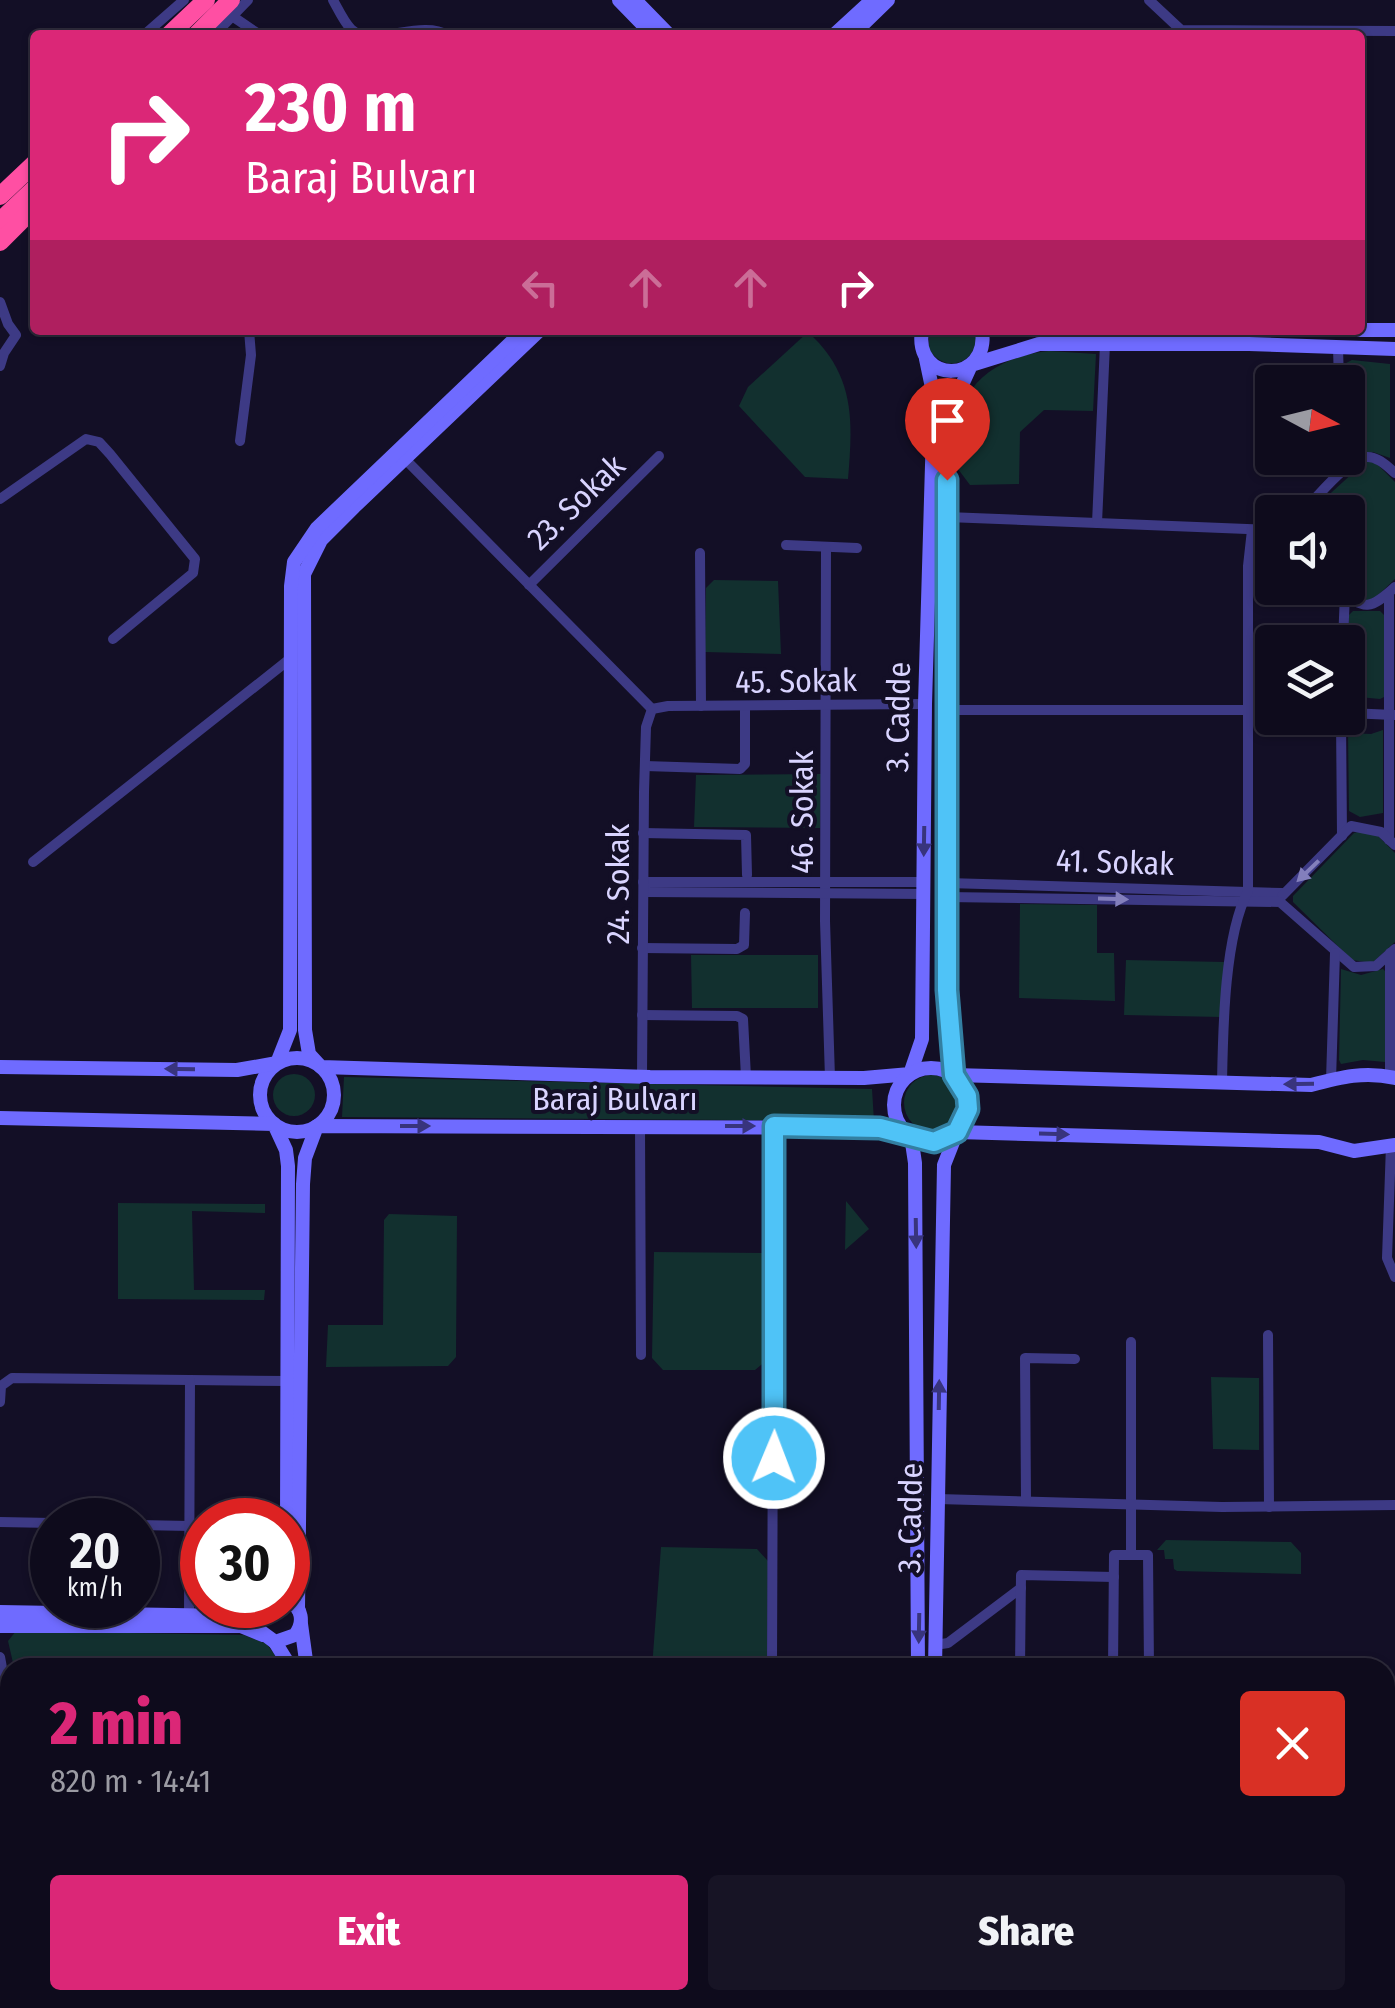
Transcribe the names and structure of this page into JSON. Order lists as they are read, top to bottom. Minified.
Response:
{"streets":{"main road":["3. Cadde","Baraj Bulvarı"],"street":["23. Sokak","45. Sokak","46. Sokak","41. Sokak","24. Sokak"]},"crossings":[["45. Sokak","3. Cadde"],["45. Sokak","46. Sokak"],["45. Sokak","24. Sokak"],["3. Cadde","41. Sokak"],["3. Cadde","Baraj Bulvarı"],["46. Sokak","Baraj Bulvarı"],["24. Sokak","Baraj Bulvarı"]],"north":"right","page":{"turn":["230 m","Baraj Bulvarı"],"speed":"20 km/h","limit":"30","heading":["2 min","820 m · 14:41"],"buttons":["Exit","Share"]}}
